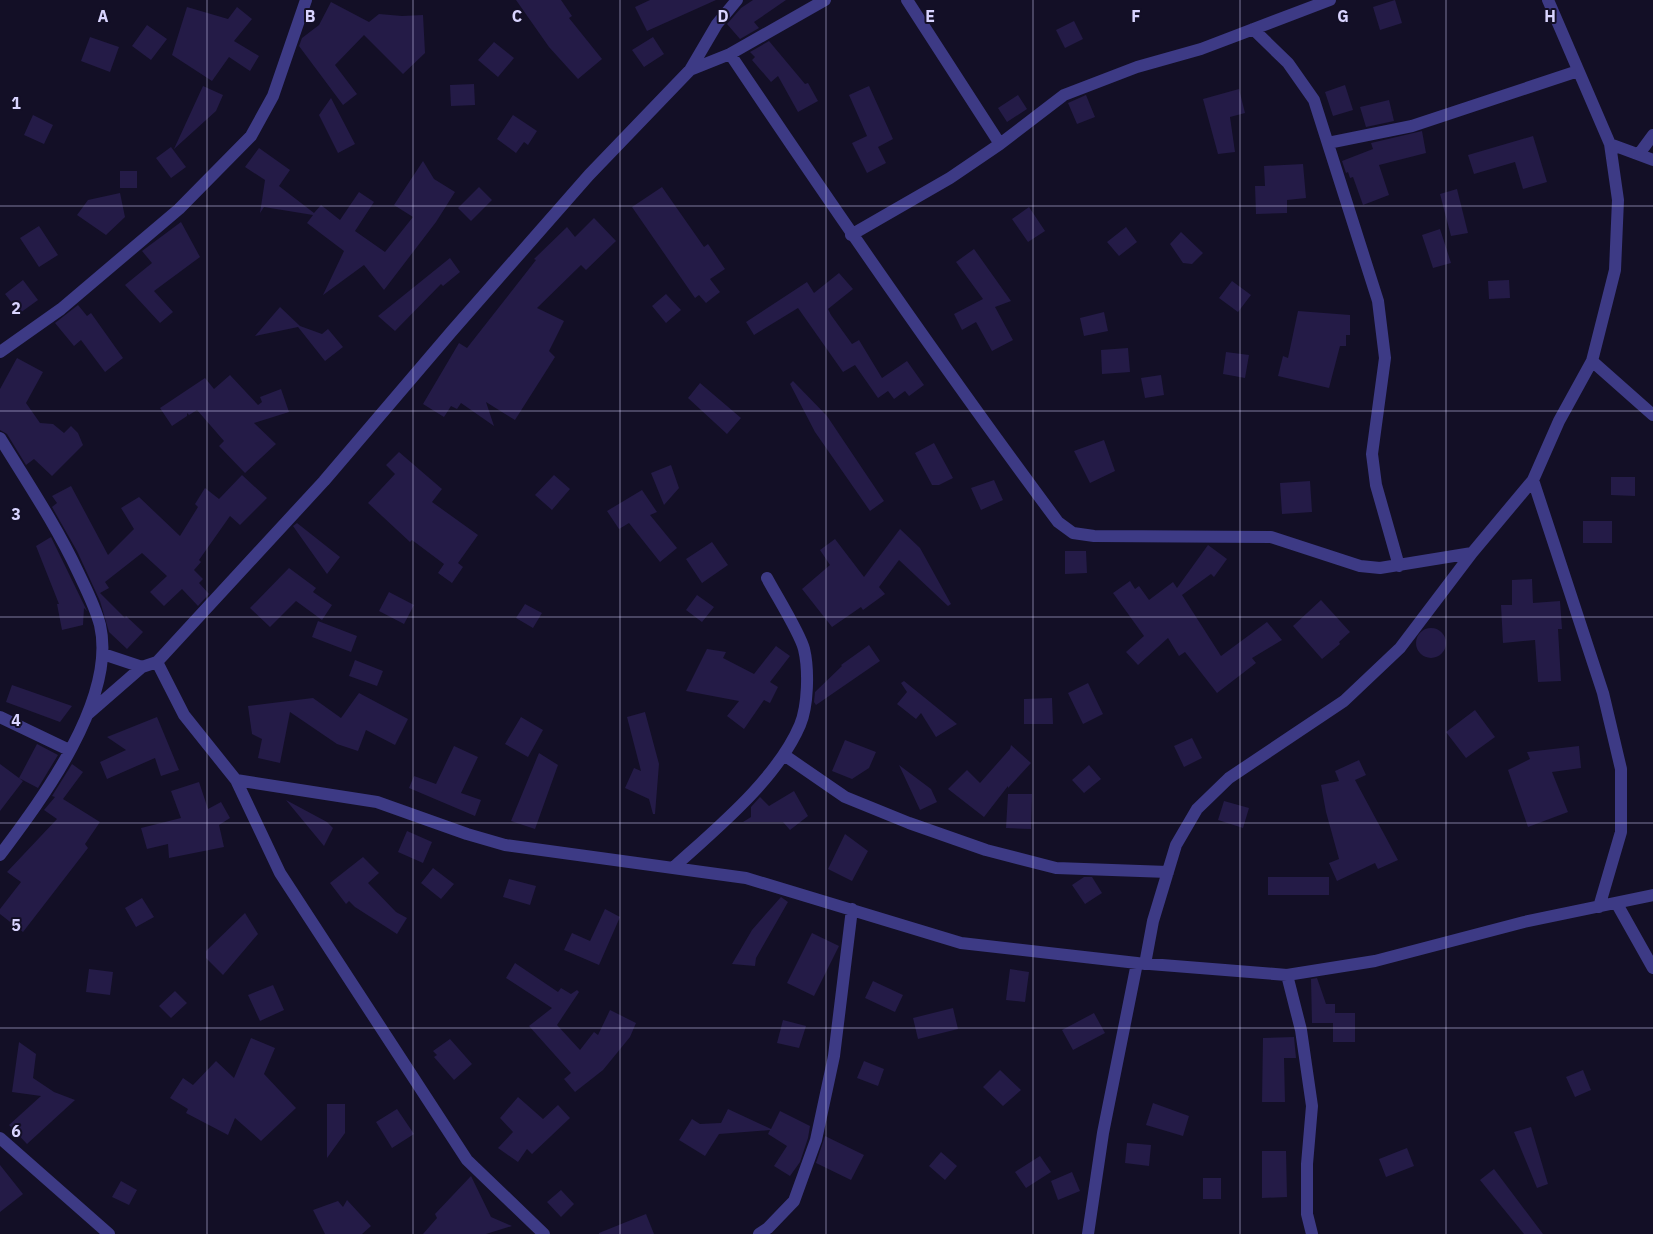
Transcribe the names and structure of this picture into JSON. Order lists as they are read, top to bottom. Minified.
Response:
{"grid":{"columns":["A","B","C","D","E","F","G","H"],"rows":["1","2","3","4","5","6"]}}
